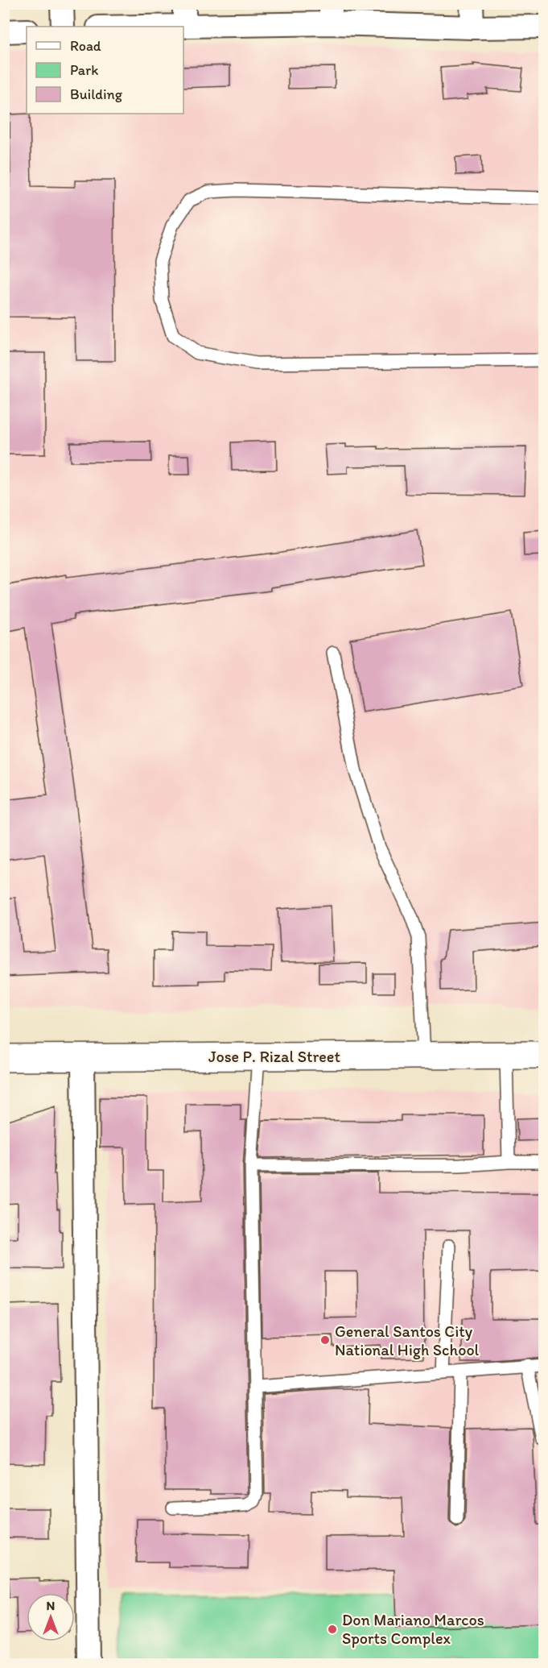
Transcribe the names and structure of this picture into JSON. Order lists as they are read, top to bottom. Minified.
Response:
{"streets":{"street":["Jose P. Rizal Street"]},"places":["General Santos City National High School","Don Mariano Marcos Sports Complex"],"legend":["Road","Park","Building"],"north":"top"}
